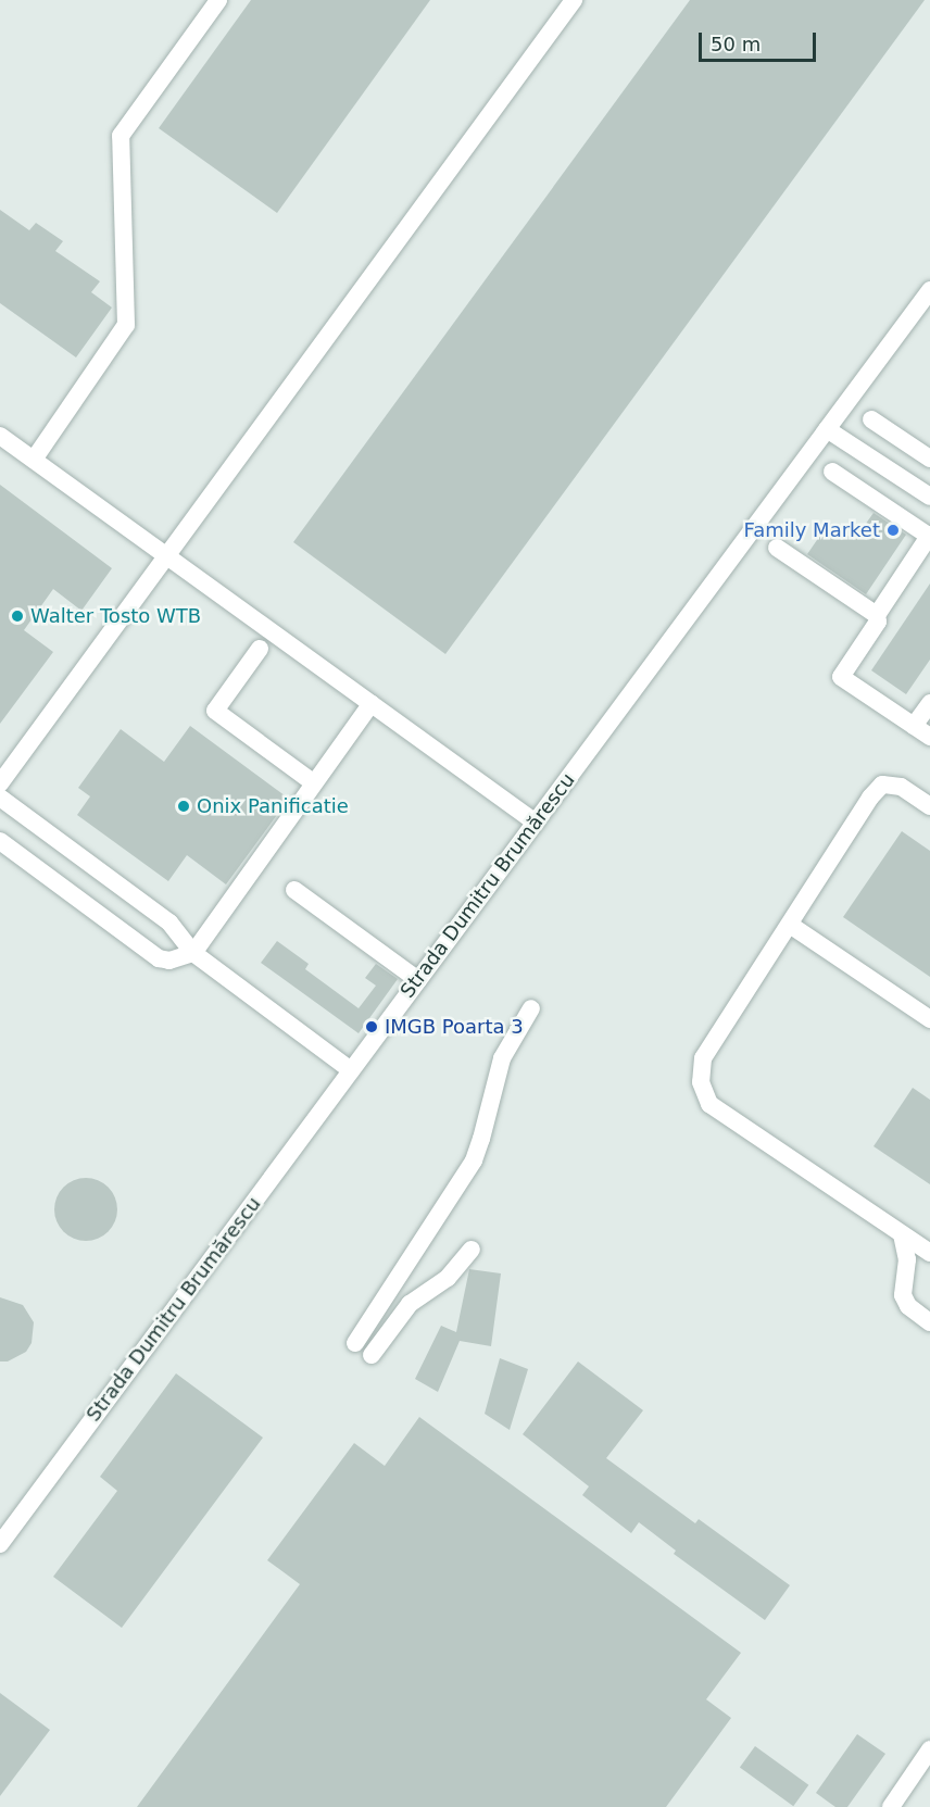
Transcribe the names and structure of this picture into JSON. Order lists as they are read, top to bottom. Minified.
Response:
{"streets":{"street":["Strada Dumitru Brumărescu"]},"places":["Family Market","Walter Tosto WTB","Onix Panificatie","IMGB Poarta 3"],"scale_bar":"50 m"}
